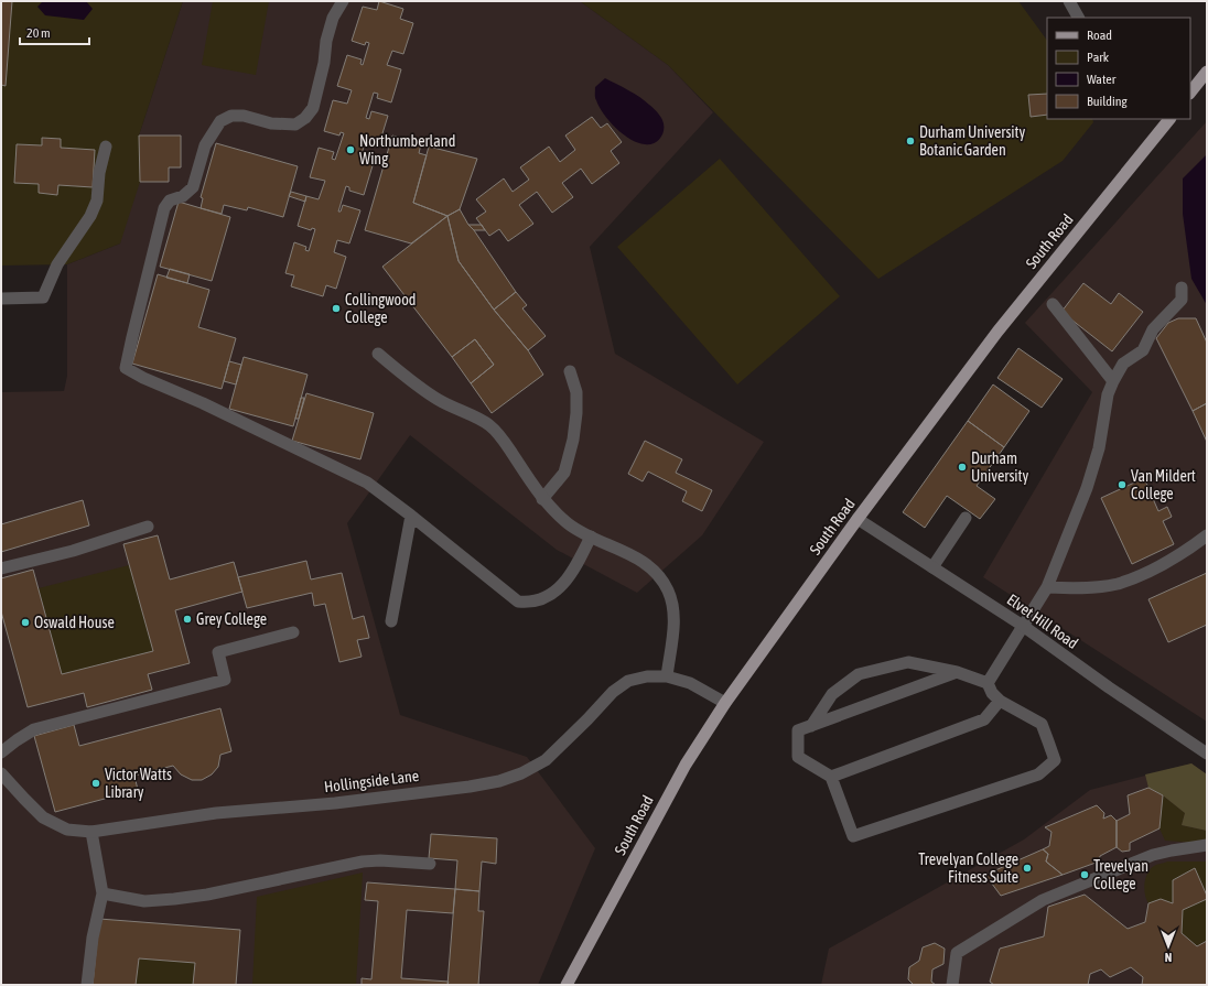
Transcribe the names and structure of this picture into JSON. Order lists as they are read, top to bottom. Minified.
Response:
{"streets":{"main road":["South Road"],"street":["Elvet Hill Road","Hollingside Lane"]},"crossings":[["South Road","Elvet Hill Road"],["South Road","Hollingside Lane"]],"places":["Durham University Botanic Garden","Northumberland Wing","Collingwood College","Durham University","Van Mildert College","Grey College","Oswald House","Victor Watts Library","Trevelyan College Fitness Suite","Trevelyan College"],"legend":["Road","Park","Water","Building"],"scale_bar":"20 m","north":"bottom"}
